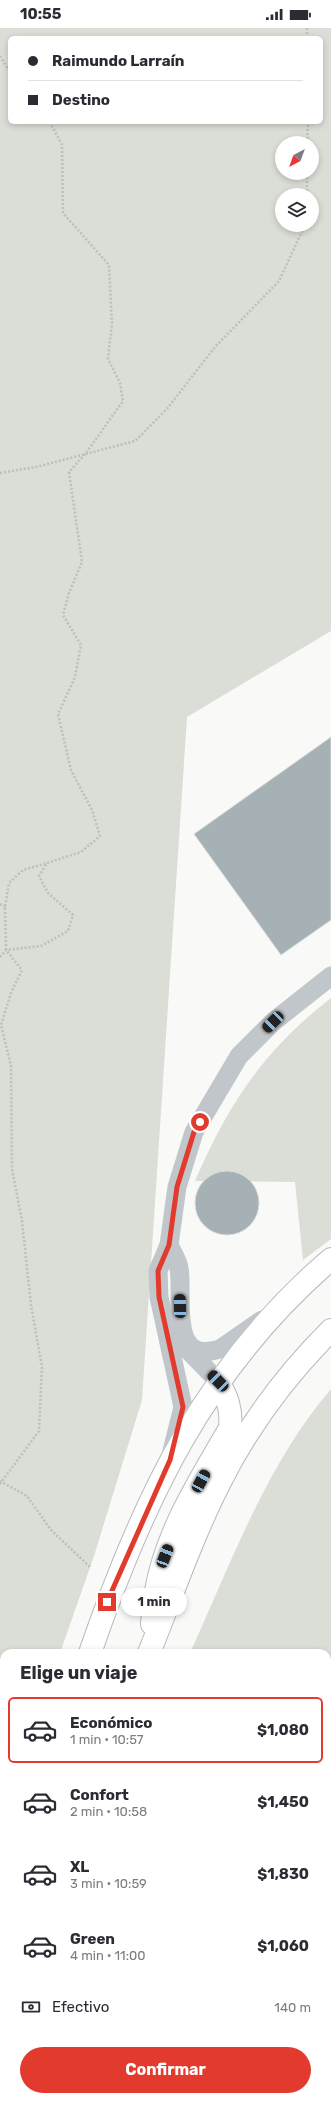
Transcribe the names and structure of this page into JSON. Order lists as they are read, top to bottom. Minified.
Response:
{"north":"bottom left","page":{"status":"10:55","banner":["Raimundo Larraín","Destino"],"bubble":"1 min","heading":"Elige un viaje","list":[{"name":"Económico","note":"1 min · 10:57","value":"$1,080"},{"name":"Confort","note":"2 min · 10:58","value":"$1,450"},{"name":"XL","note":"3 min · 10:59","value":"$1,830"},{"name":"Green","note":"4 min · 11:00","value":"$1,060"}],"pay":["Efectivo","140 m"],"buttons":"Confirmar"}}
